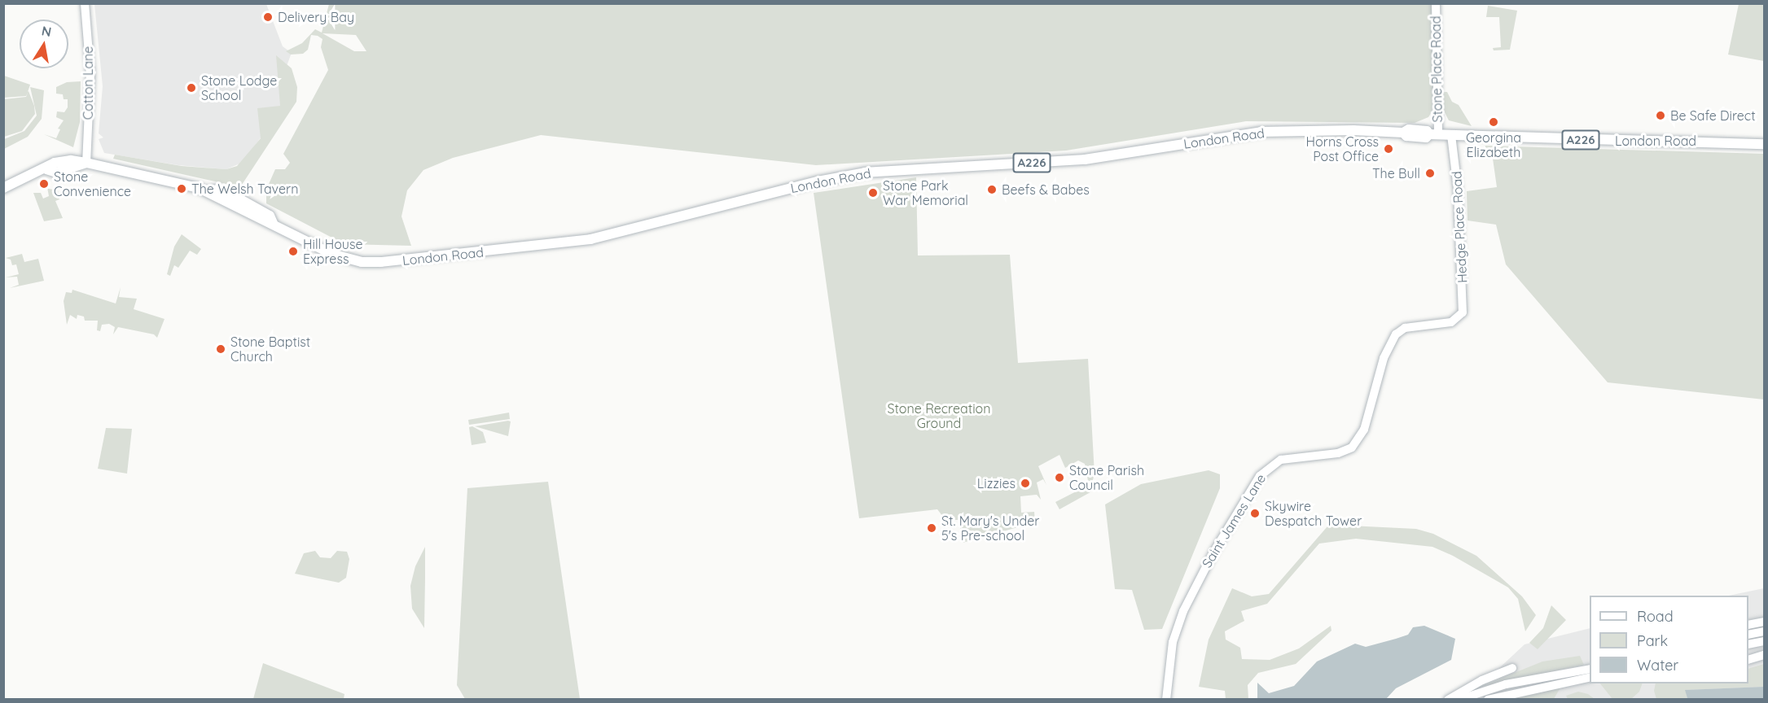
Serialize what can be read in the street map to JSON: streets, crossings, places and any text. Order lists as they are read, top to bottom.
{
  "streets": {
    "main road": ["London Road", "A226"],
    "street": [
      "Stone Place Road",
      "Cotton Lane",
      "Hedge Place Road",
      "Saint James Lane"
    ]
  },
  "crossings": [
    ["Stone Place Road", "London Road"],
    ["Cotton Lane", "London Road"],
    ["London Road", "Hedge Place Road"],
    ["Hedge Place Road", "Saint James Lane"]
  ],
  "parks": ["Stone Recreation Ground"],
  "places": [
    "Delivery Bay",
    "Stone Lodge School",
    "Be Safe Direct",
    "Georgina Elizabeth",
    "Horns Cross Post Office",
    "The Bull",
    "Stone Convenience",
    "The Welsh Tavern",
    "Beefs & Babes",
    "Stone Park War Memorial",
    "Hill House Express",
    "Stone Baptist Church",
    "Stone Parish Council",
    "Lizzies",
    "Skywire Despatch Tower",
    "St. Mary's Under 5's Pre-school"
  ],
  "legend": ["Road", "Park", "Water"],
  "north": "top"
}
